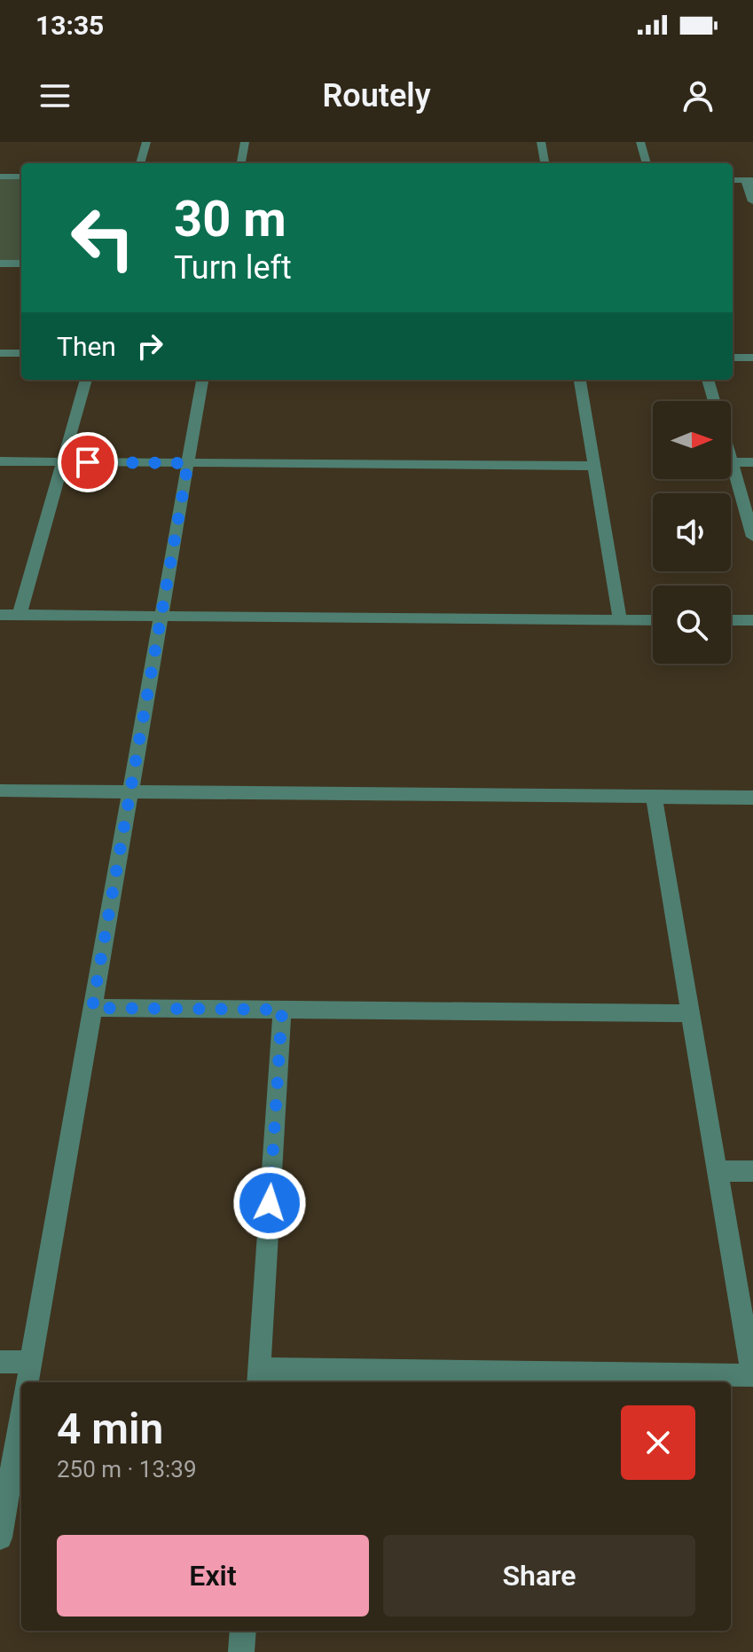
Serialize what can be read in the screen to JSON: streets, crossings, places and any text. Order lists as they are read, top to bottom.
{
  "north": "right",
  "page": {
    "status": "13:35",
    "header": "Routely",
    "turn": ["30 m", "Turn left"],
    "then": "Then",
    "heading": ["4 min", "250 m · 13:39"],
    "buttons": ["Exit", "Share"]
  }
}
